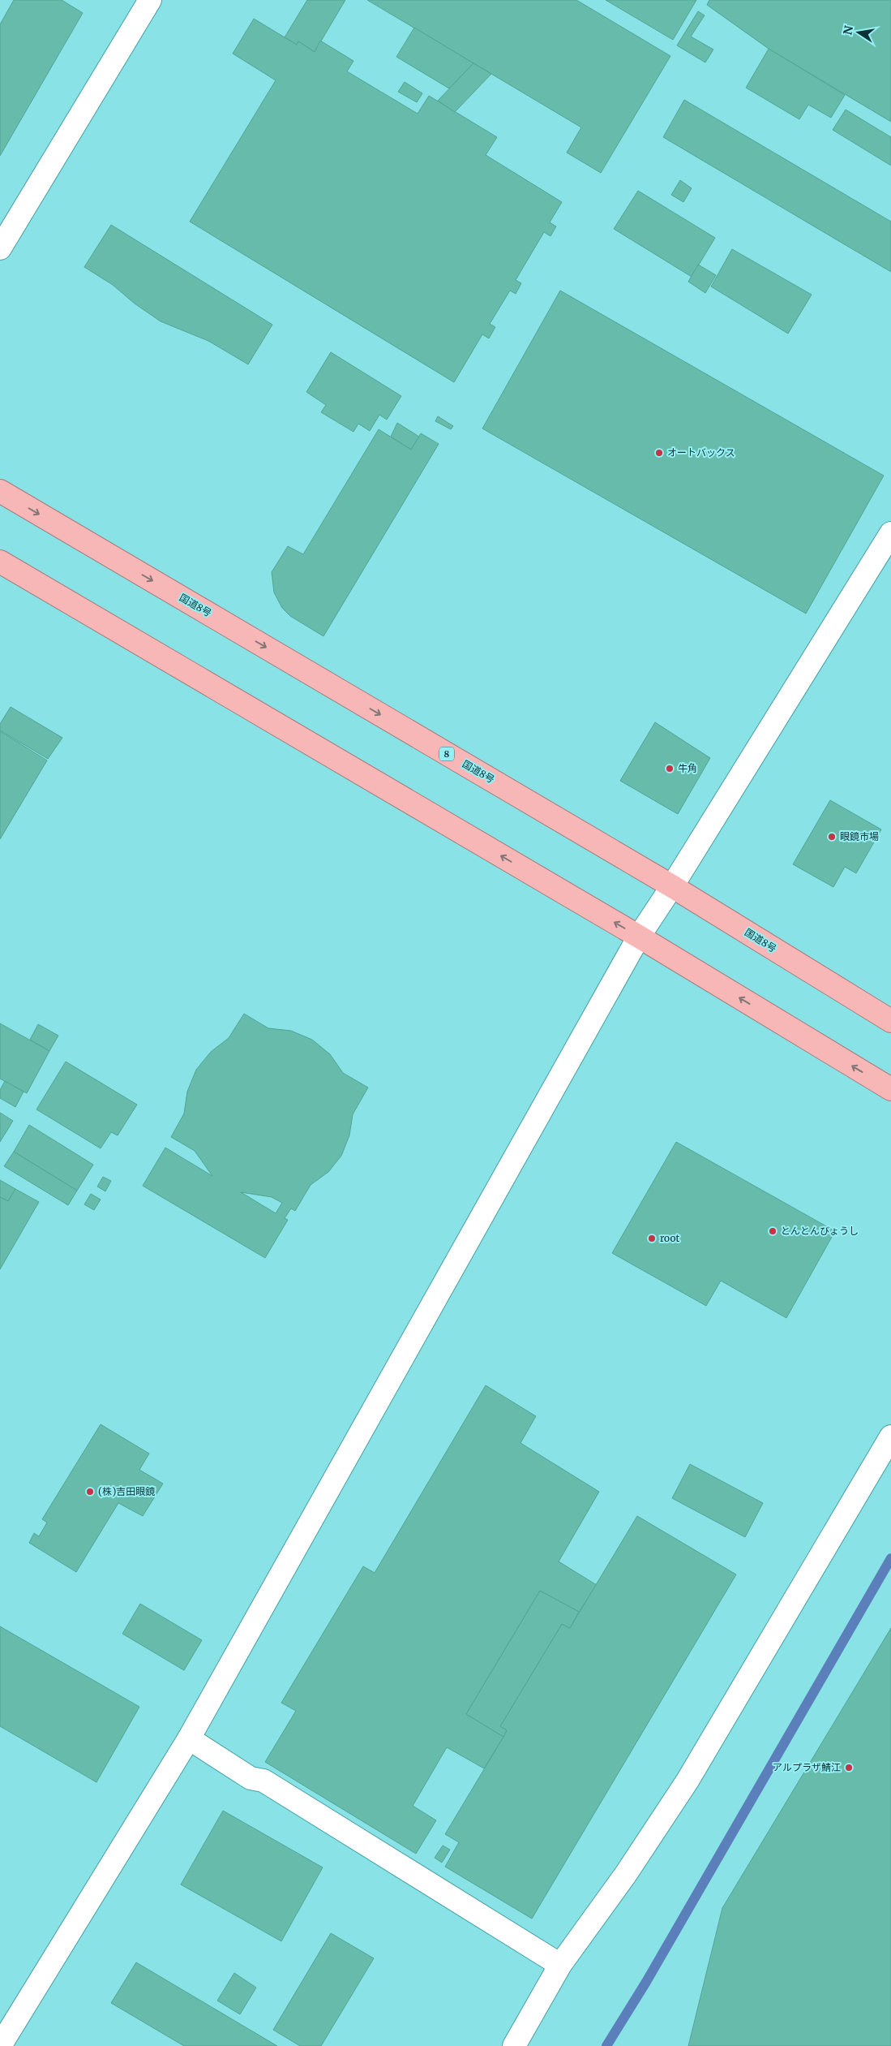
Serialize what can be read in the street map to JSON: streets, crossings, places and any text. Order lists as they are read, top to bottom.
{
  "streets": {
    "highway": ["国道8号", "8"]
  },
  "places": [
    "オートバックス",
    "牛角",
    "眼鏡市場",
    "とんとんびょうし",
    "root",
    "(株)吉田眼鏡",
    "アルプラザ鯖江"
  ],
  "north": "left"
}
